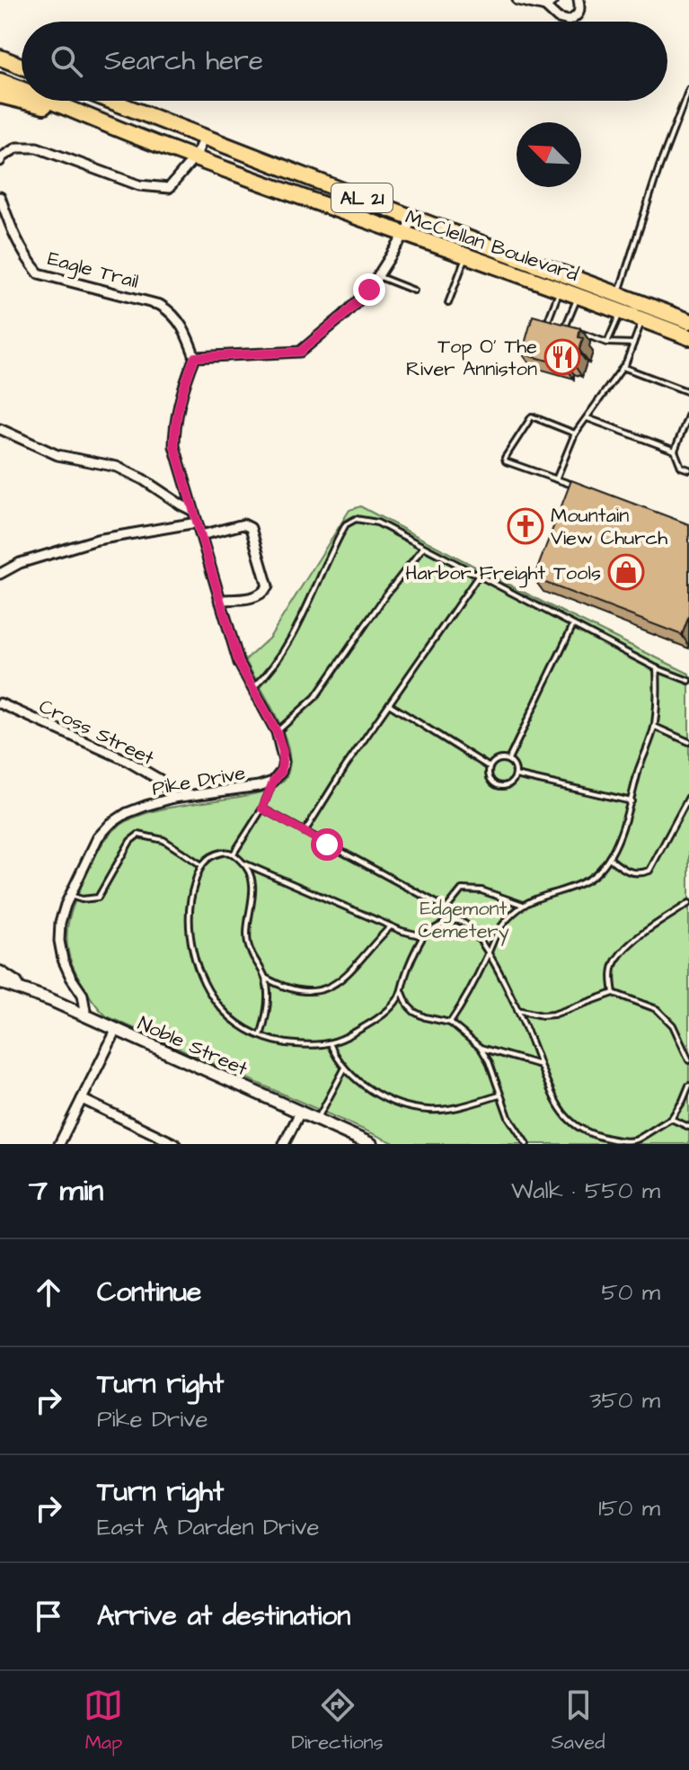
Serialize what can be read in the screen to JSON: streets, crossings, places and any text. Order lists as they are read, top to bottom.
{
  "streets": {
    "highway": ["AL 21", "McClellan Boulevard"],
    "main road": ["Noble Street"],
    "street": ["Eagle Trail", "Cross Street", "Pike Drive"]
  },
  "crossings": [
    ["Eagle Trail", "Pike Drive"],
    ["Cross Street", "Pike Drive"],
    ["Pike Drive", "Noble Street"]
  ],
  "parks": ["Edgemont Cemetery"],
  "places": {
    "restaurant": ["Top O' The River Anniston"],
    "church": ["Mountain View Church"],
    "shop": ["Harbor Freight Tools"]
  },
  "north": "top left",
  "page": {
    "search": "Search here",
    "heading": ["7 min", "Walk · 550 m"],
    "list": [
      ["Continue", "50 m"],
      ["Turn right", "Pike Drive", "350 m"],
      ["Turn right", "East A Darden Drive", "150 m"],
      "Arrive at destination"
    ],
    "nav": ["Map", "Directions", "Saved"]
  }
}
